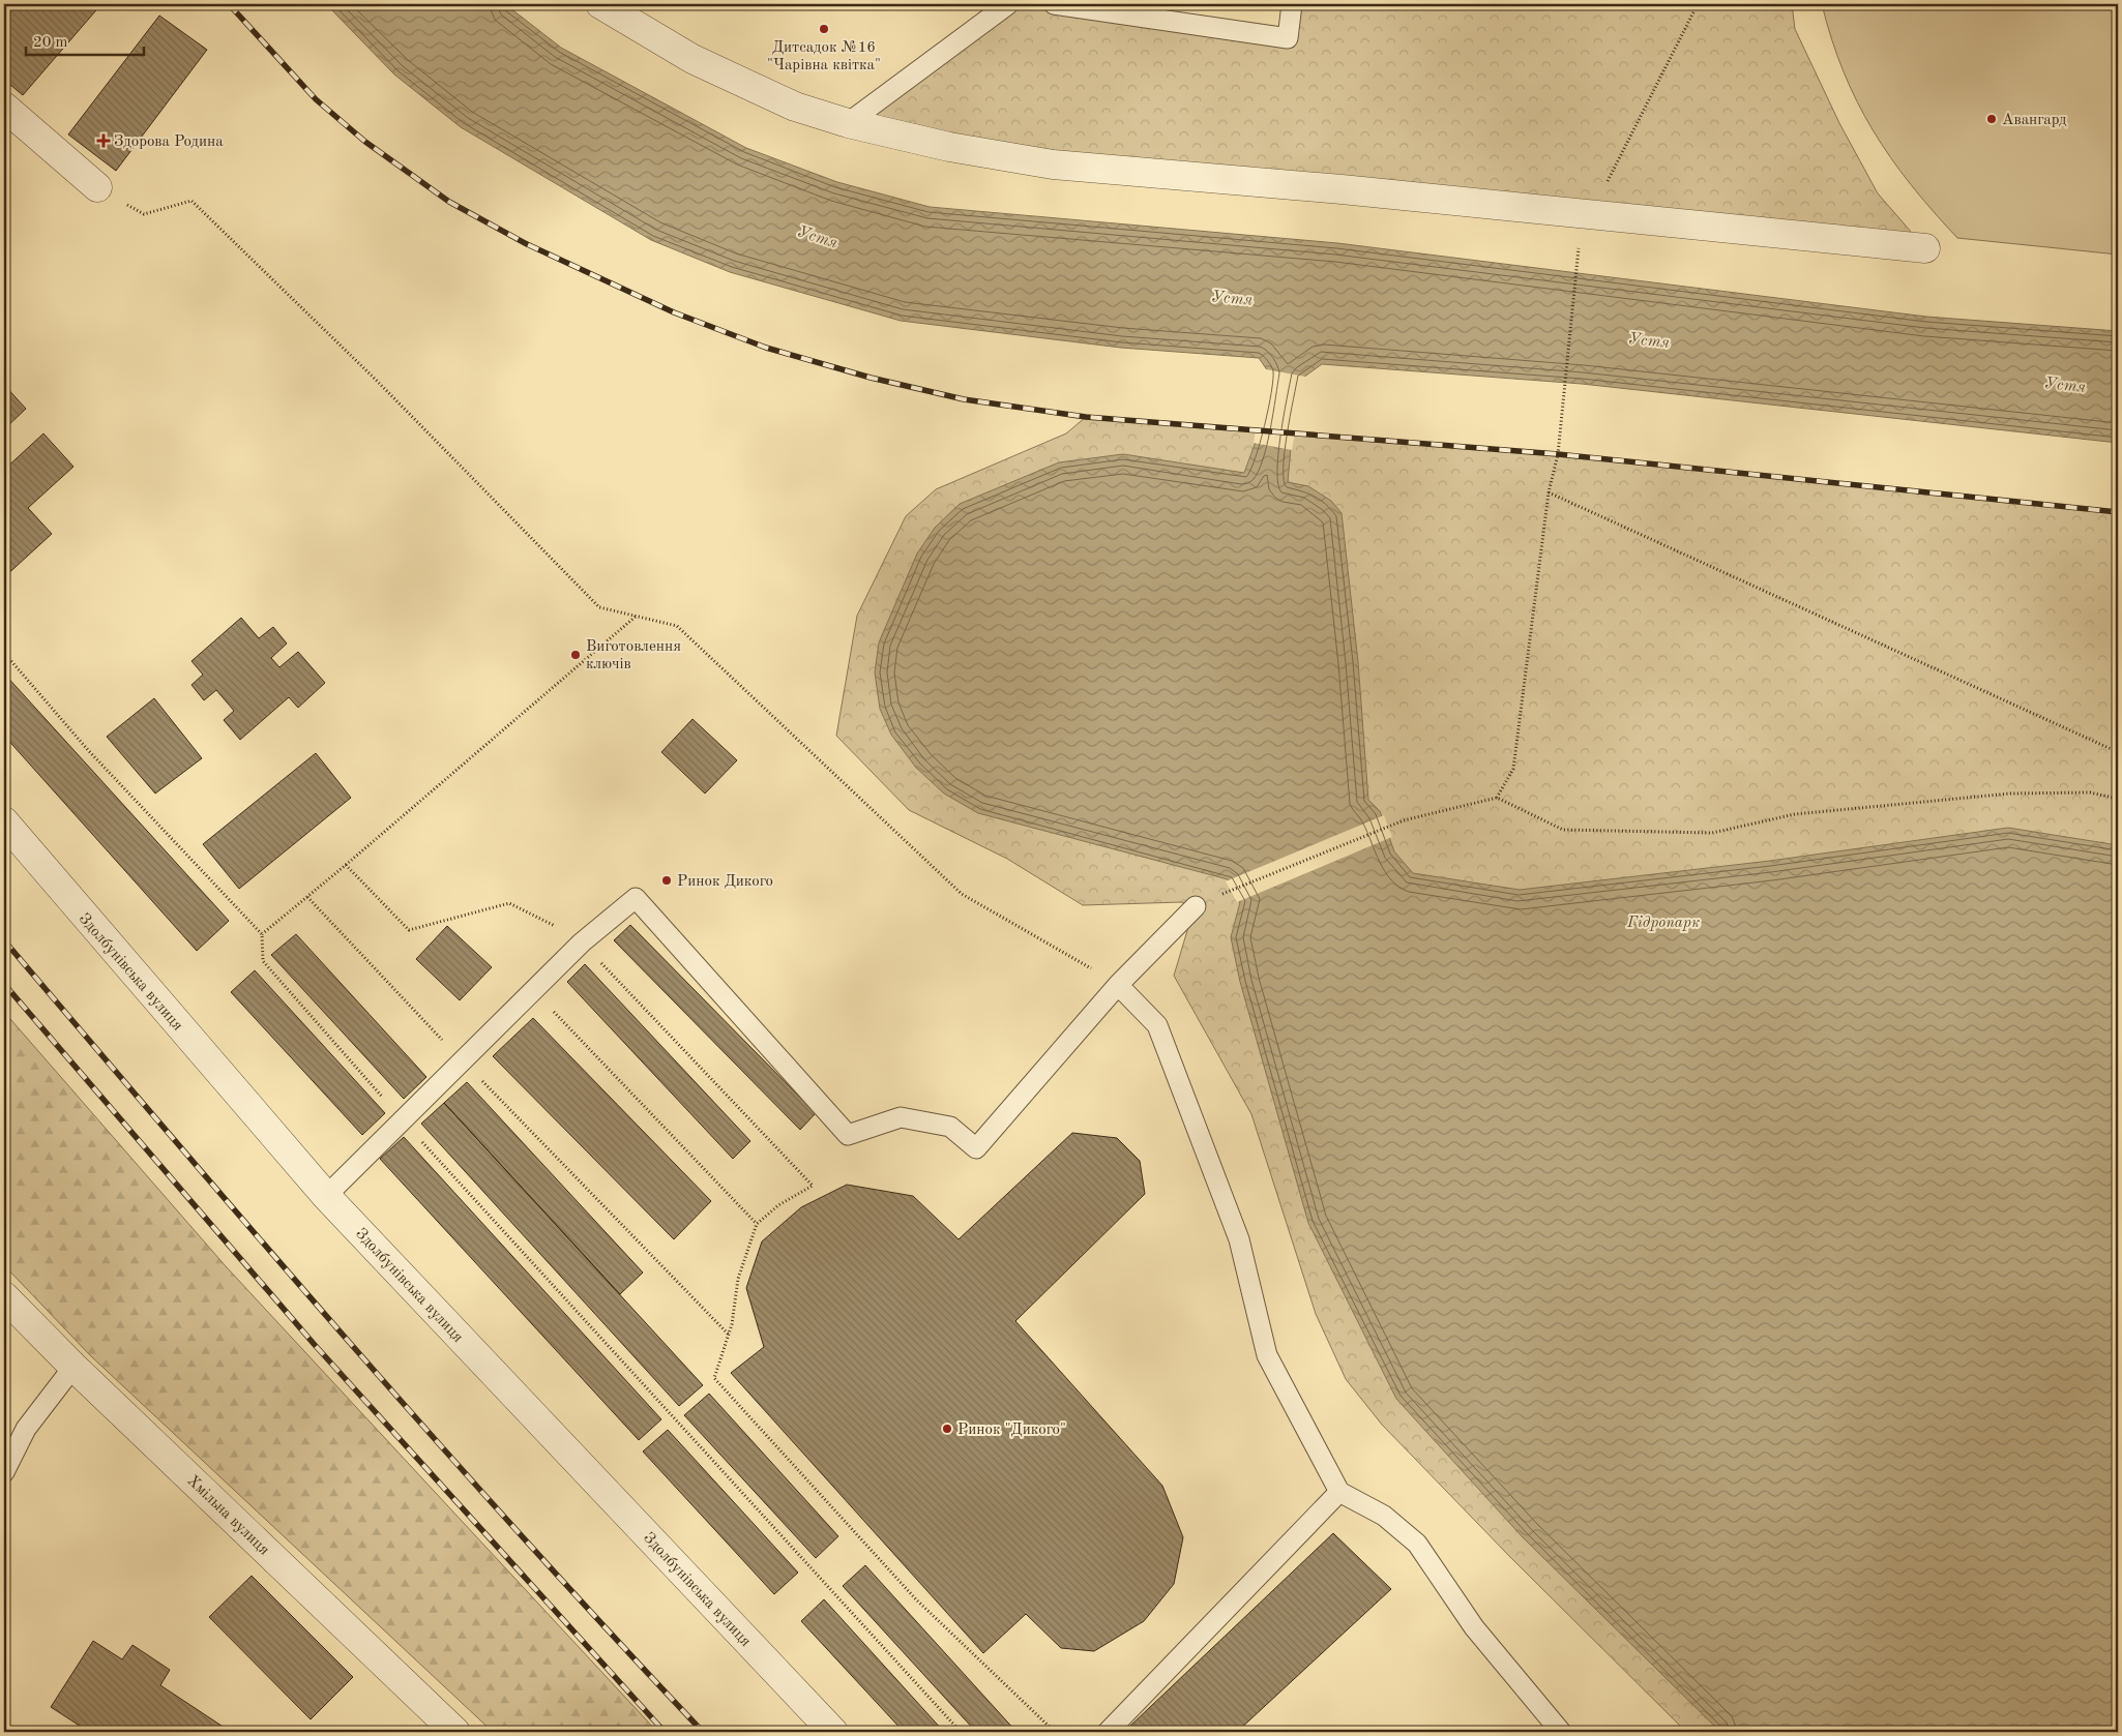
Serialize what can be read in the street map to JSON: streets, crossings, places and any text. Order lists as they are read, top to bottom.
{
  "streets": {
    "street": ["Здолбунівська вулиця", "Хмільна вулиця"]
  },
  "water": ["Устя"],
  "parks": ["Гідропарк"],
  "places": {
    "other": [
      "Дитсадок №16 \"Чарівна квітка\"",
      "Авангард",
      "Виготовлення ключів",
      "Ринок Дикого",
      "Ринок \"Дикого\""
    ],
    "health": ["Здорова Родина"]
  },
  "scale_bar": "20 m"
}
